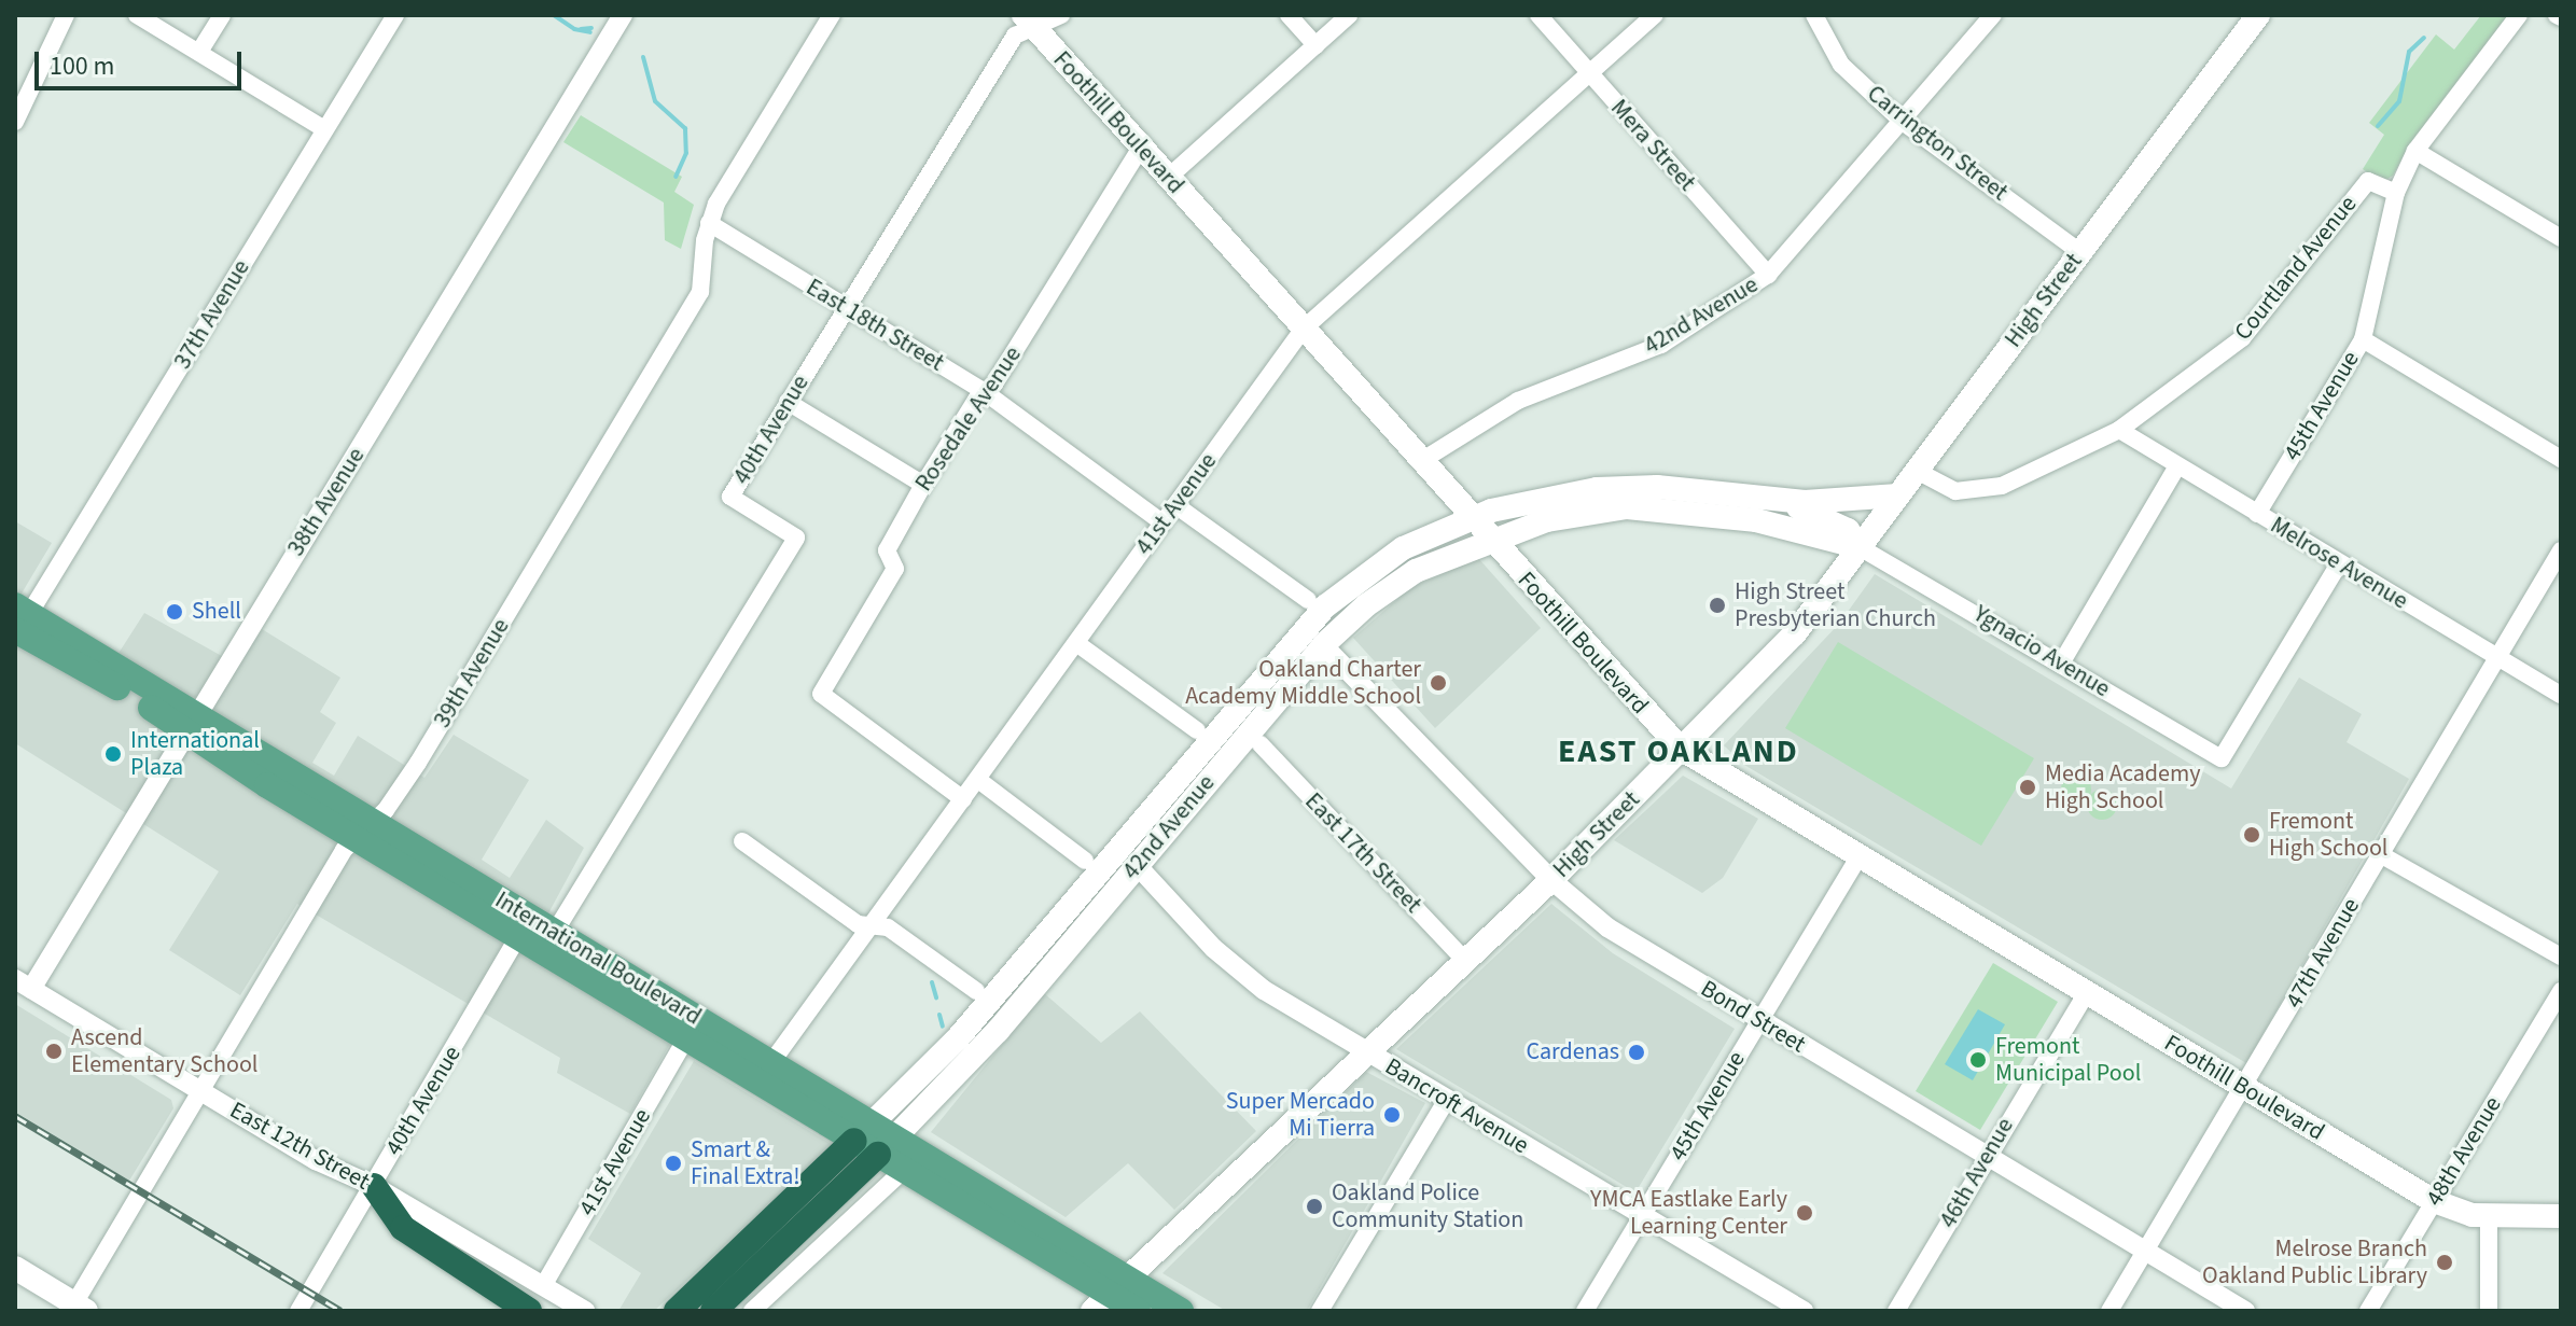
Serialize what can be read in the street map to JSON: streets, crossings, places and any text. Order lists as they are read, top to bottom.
{
  "streets": {
    "main road": [
      "Foothill Boulevard",
      "High Street",
      "42nd Avenue",
      "International Boulevard"
    ],
    "street": [
      "Carrington Street",
      "Mera Street",
      "Courtland Avenue",
      "37th Avenue",
      "East 18th Street",
      "45th Avenue",
      "Rosedale Avenue",
      "40th Avenue",
      "38th Avenue",
      "41st Avenue",
      "Melrose Avenue",
      "Ygnacio Avenue",
      "39th Avenue",
      "East 17th Street",
      "47th Avenue",
      "Bond Street",
      "Bancroft Avenue",
      "East 12th Street",
      "48th Avenue",
      "46th Avenue"
    ]
  },
  "crossings": [
    ["Foothill Boulevard", "High Street"],
    ["Foothill Boulevard", "42nd Avenue"],
    ["Foothill Boulevard", "45th Avenue"],
    ["Foothill Boulevard", "Rosedale Avenue"],
    ["Foothill Boulevard", "40th Avenue"],
    ["Foothill Boulevard", "41st Avenue"],
    ["Foothill Boulevard", "47th Avenue"],
    ["Foothill Boulevard", "48th Avenue"],
    ["Foothill Boulevard", "46th Avenue"],
    ["Carrington Street", "High Street"],
    ["Carrington Street", "42nd Avenue"],
    ["Mera Street", "42nd Avenue"],
    ["Mera Street", "41st Avenue"],
    ["Courtland Avenue", "High Street"],
    ["Courtland Avenue", "45th Avenue"],
    ["Courtland Avenue", "Melrose Avenue"],
    ["High Street", "Ygnacio Avenue"],
    ["High Street", "East 17th Street"],
    ["High Street", "International Boulevard"],
    ["High Street", "Bond Street"],
    ["High Street", "Bancroft Avenue"],
    ["37th Avenue", "International Boulevard"],
    ["42nd Avenue", "International Boulevard"],
    ["42nd Avenue", "Bond Street"],
    ["42nd Avenue", "Bancroft Avenue"],
    ["East 18th Street", "Rosedale Avenue"],
    ["East 18th Street", "40th Avenue"],
    ["East 18th Street", "41st Avenue"],
    ["East 18th Street", "39th Avenue"],
    ["45th Avenue", "Melrose Avenue"],
    ["45th Avenue", "Bond Street"],
    ["45th Avenue", "Bancroft Avenue"],
    ["Rosedale Avenue", "41st Avenue"],
    ["40th Avenue", "International Boulevard"],
    ["40th Avenue", "East 12th Street"],
    ["38th Avenue", "International Boulevard"],
    ["38th Avenue", "East 12th Street"],
    ["41st Avenue", "International Boulevard"],
    ["41st Avenue", "East 12th Street"],
    ["Melrose Avenue", "Ygnacio Avenue"],
    ["Melrose Avenue", "47th Avenue"],
    ["39th Avenue", "International Boulevard"],
    ["39th Avenue", "East 12th Street"],
    ["47th Avenue", "Bond Street"],
    ["Bond Street", "46th Avenue"]
  ],
  "districts": ["EAST OAKLAND"],
  "places": [
    "High Street Presbyterian Church",
    "Shell",
    "Oakland Charter Academy Middle School",
    "International Plaza",
    "Media Academy High School",
    "Fremont High School",
    "Ascend Elementary School",
    "Cardenas",
    "Fremont Municipal Pool",
    "Super Mercado Mi Tierra",
    "Smart & Final Extra!",
    "Oakland Police Community Station",
    "YMCA Eastlake Early Learning Center",
    "Melrose Branch Oakland Public Library"
  ],
  "scale_bar": "100 m"
}
